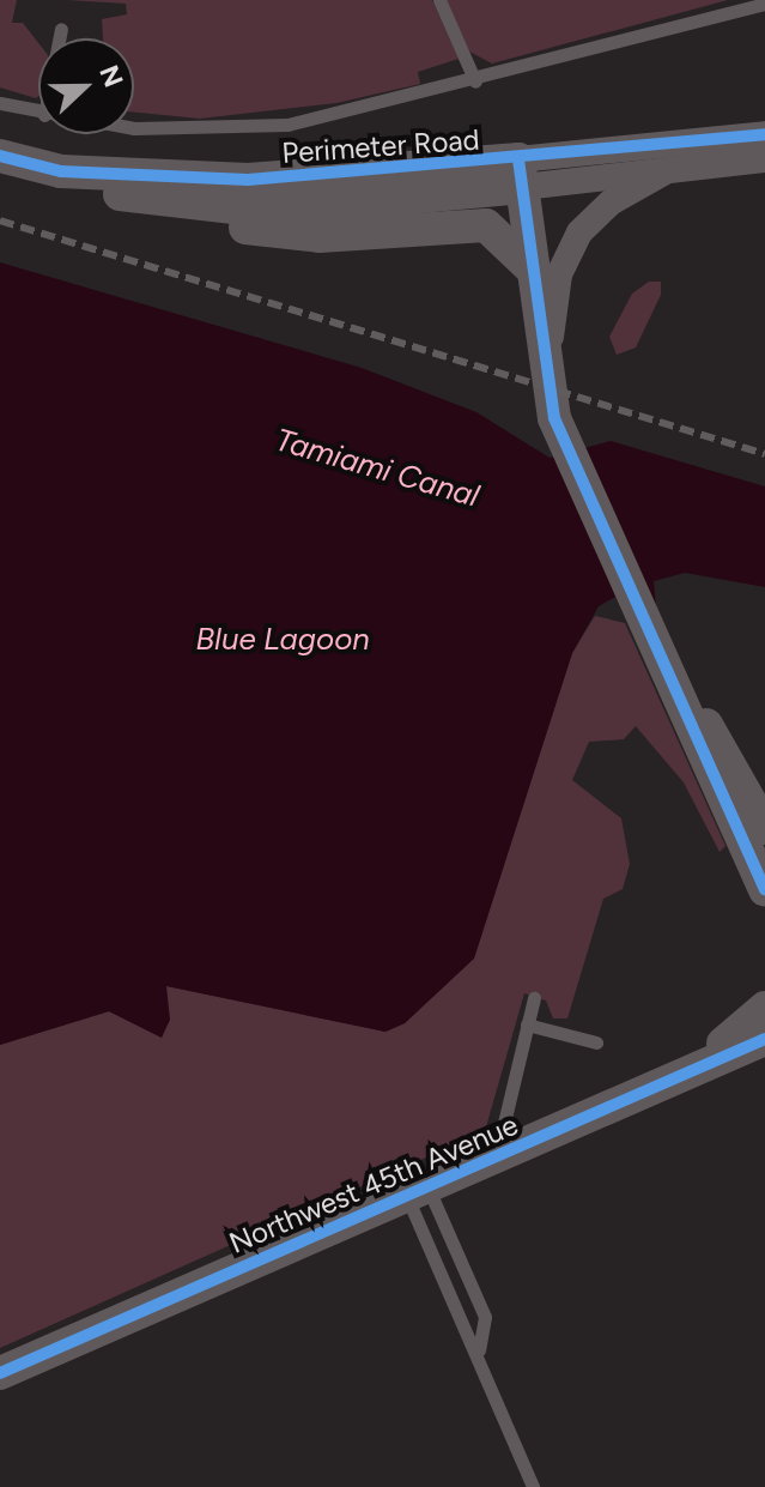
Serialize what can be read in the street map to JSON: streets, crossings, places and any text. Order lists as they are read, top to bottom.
{
  "streets": {
    "street": ["Perimeter Road", "Northwest 45th Avenue"]
  },
  "water": ["Tamiami Canal", "Blue Lagoon"],
  "north": "right"
}
